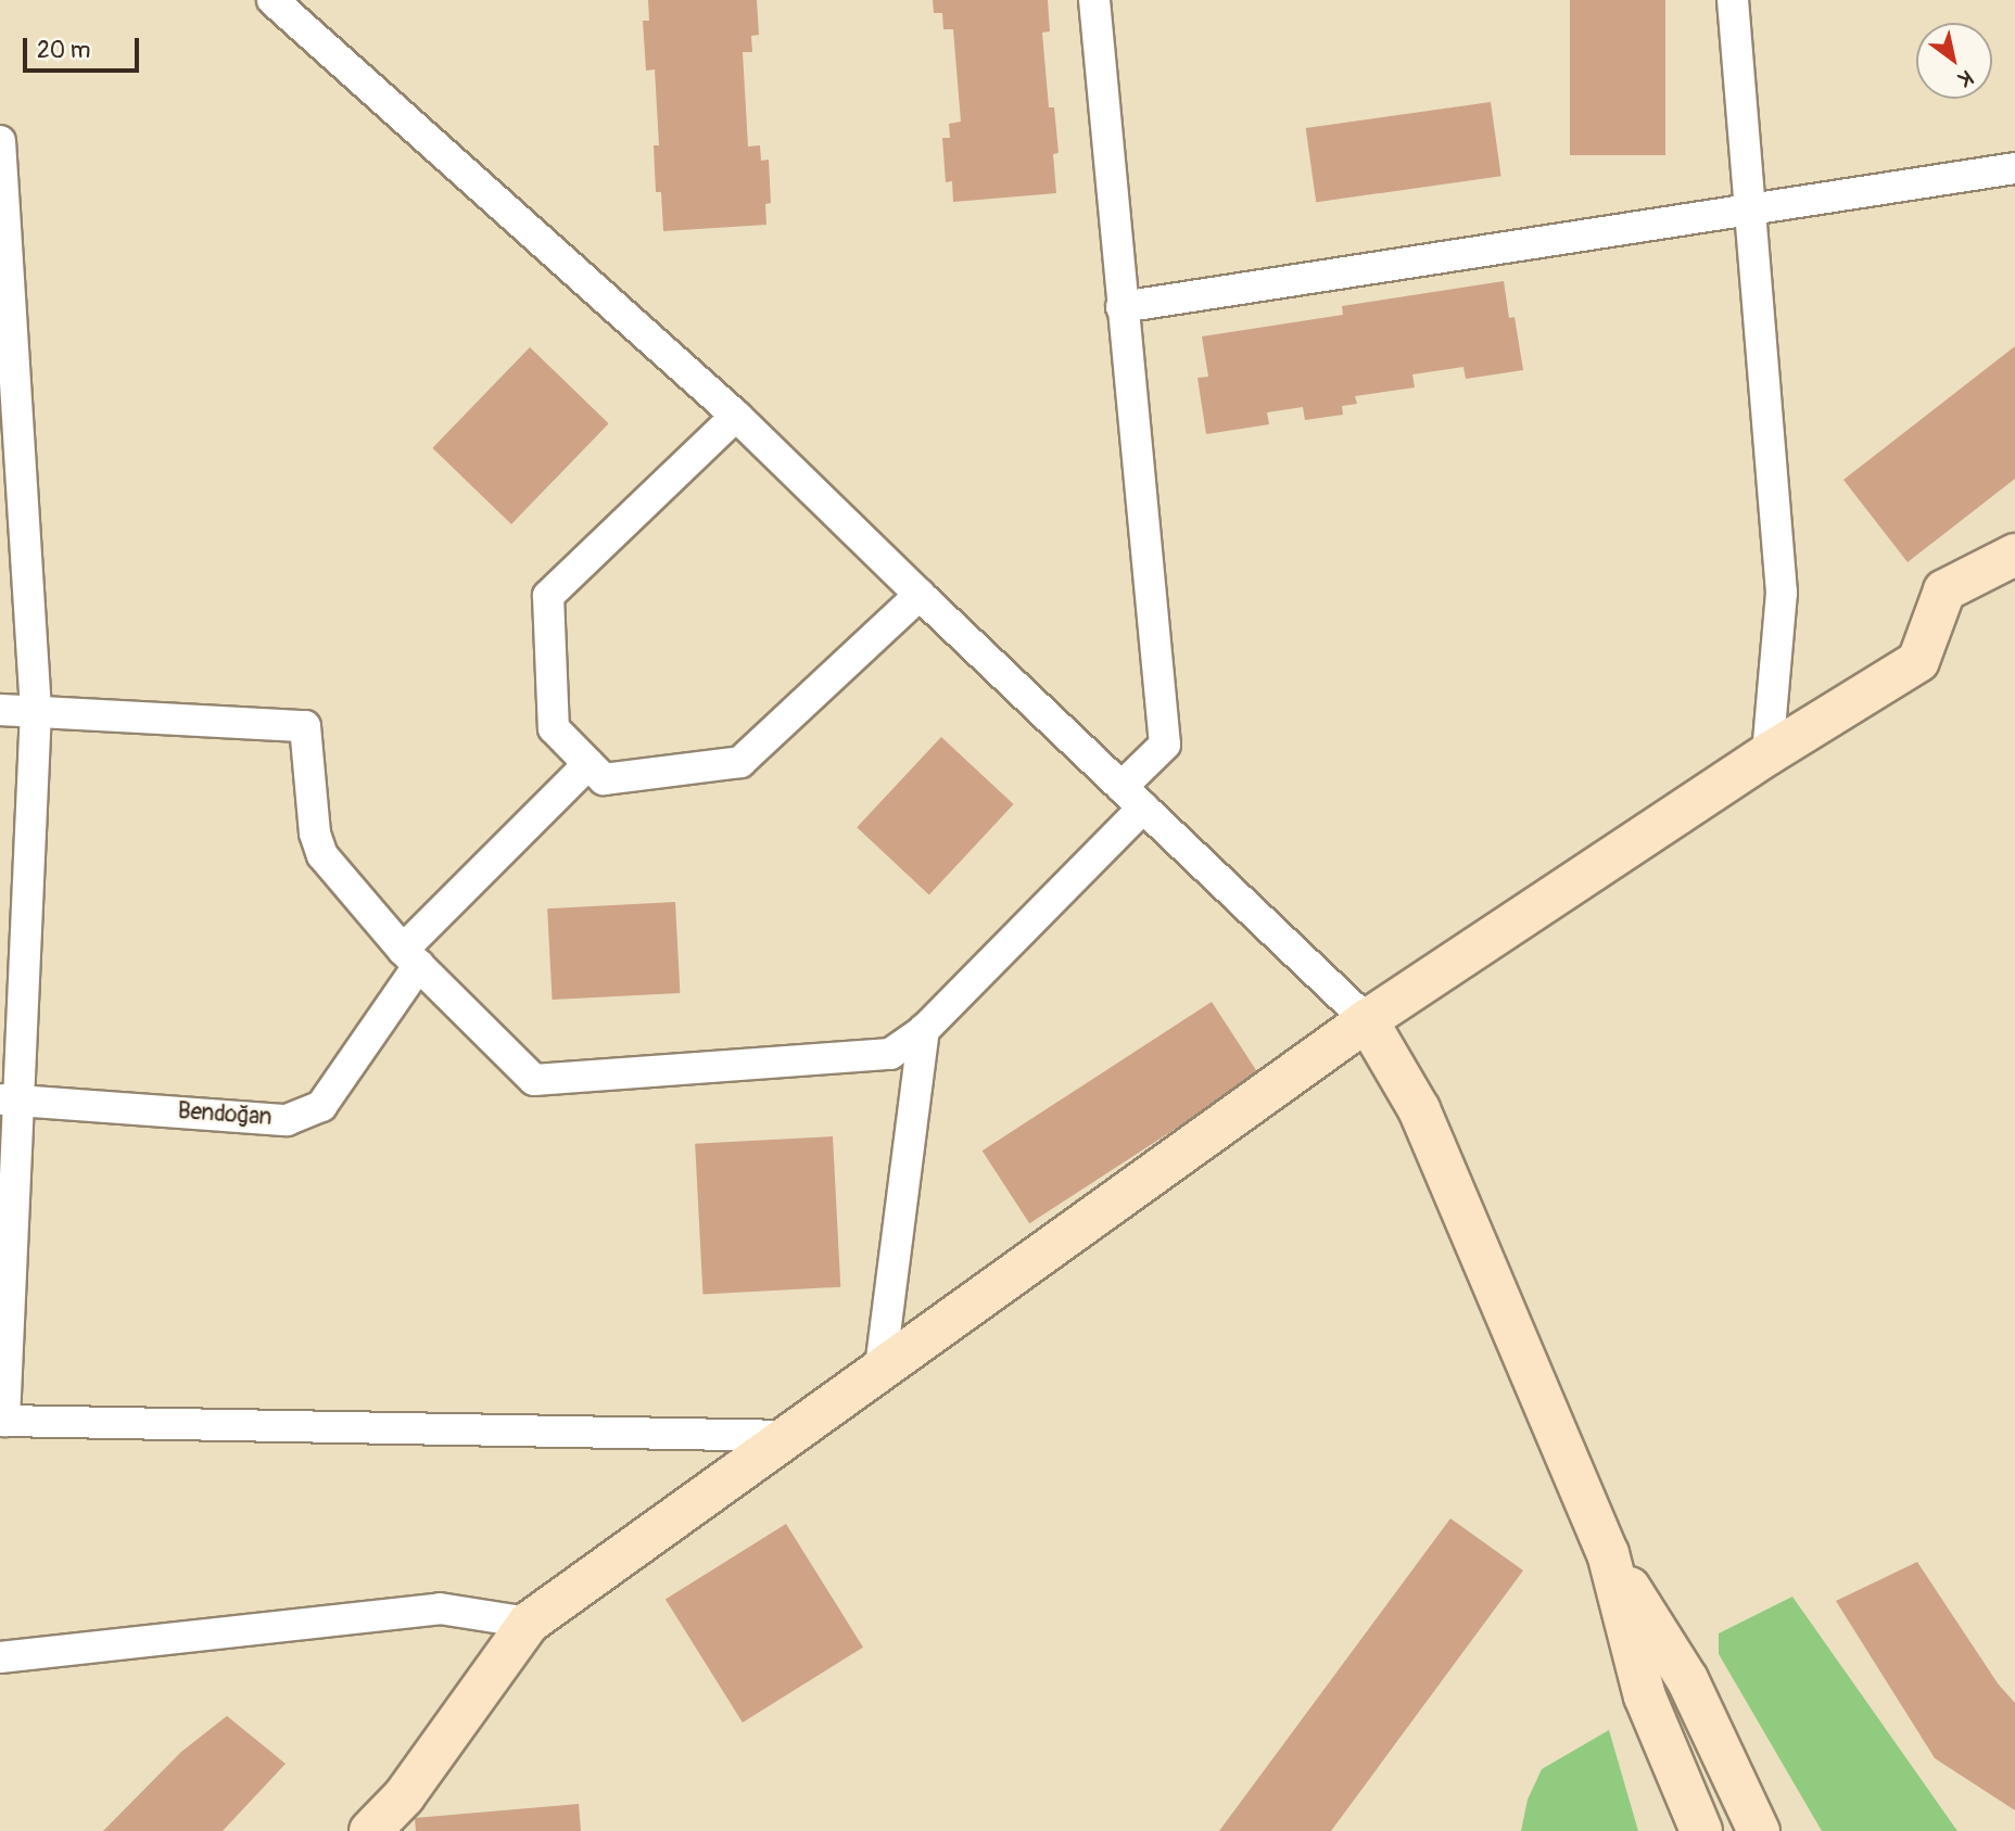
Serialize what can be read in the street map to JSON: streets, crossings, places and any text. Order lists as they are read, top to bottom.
{
  "streets": {
    "street": ["Bendoğan"]
  },
  "scale_bar": "20 m",
  "north": "bottom right"
}
